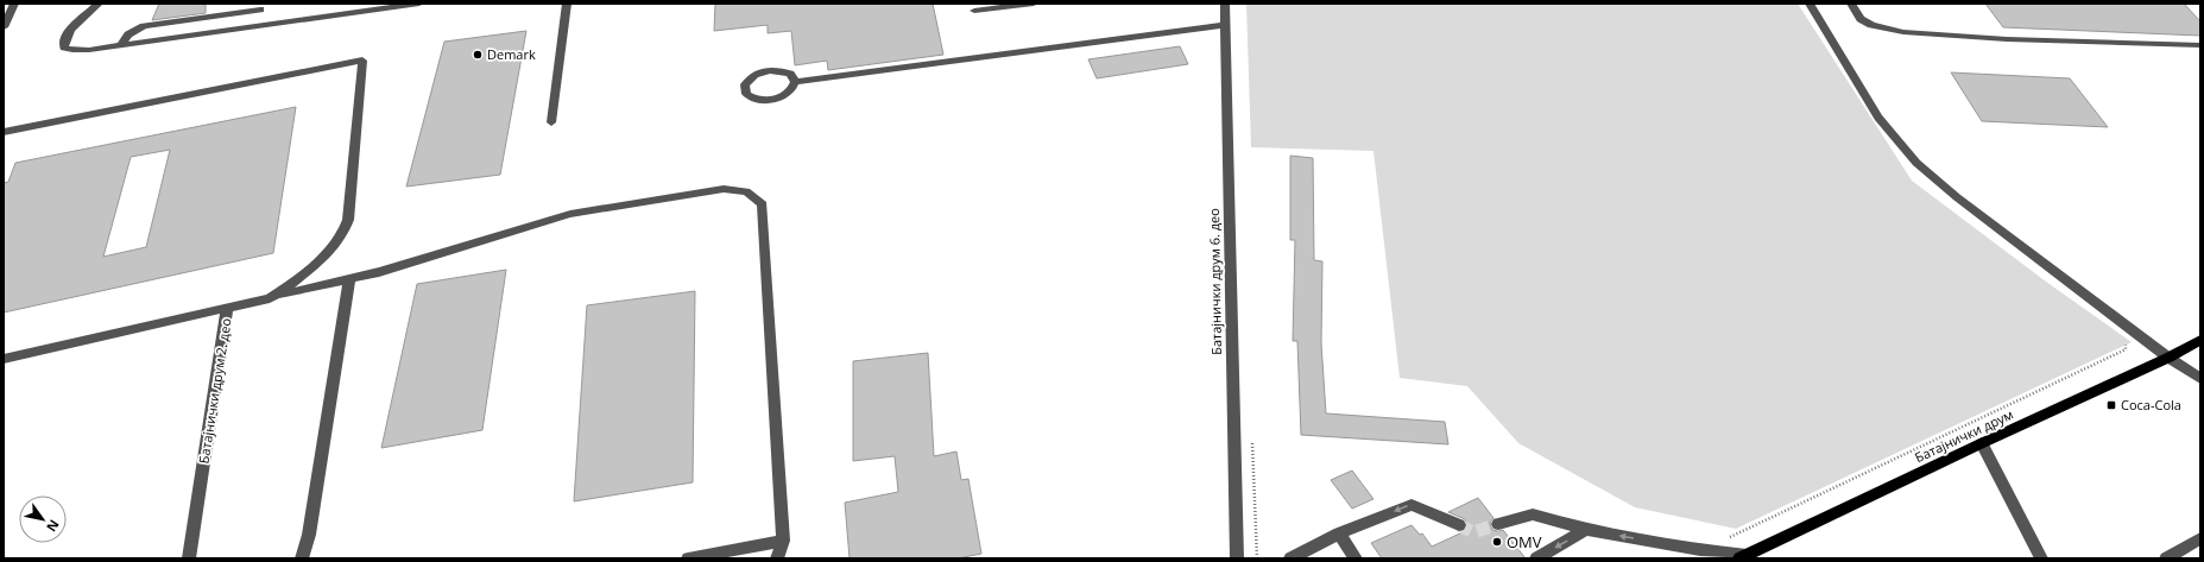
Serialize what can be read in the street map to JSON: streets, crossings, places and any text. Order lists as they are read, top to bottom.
{
  "streets": {
    "main road": ["Батајнички друм"],
    "street": ["Батајнички друм 6. део", "Батајнички друм 2. део"]
  },
  "places": {
    "other": ["Demark", "OMV"],
    "transit": ["Coca-Cola"]
  },
  "north": "bottom right"
}
